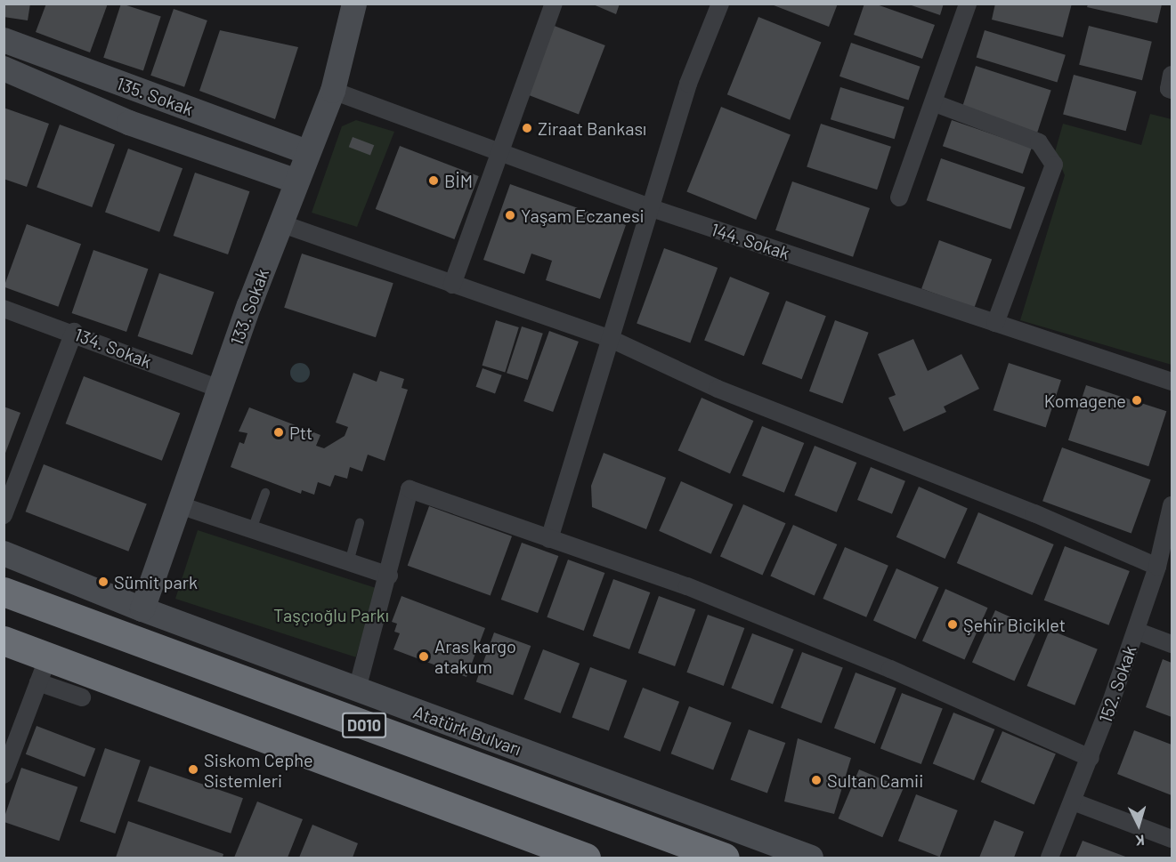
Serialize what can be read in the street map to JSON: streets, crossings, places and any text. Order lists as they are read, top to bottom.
{
  "streets": {
    "highway": ["D010", "Atatürk Bulvarı"],
    "street": [
      "135. Sokak",
      "144. Sokak",
      "133. Sokak",
      "134. Sokak",
      "152. Sokak"
    ]
  },
  "crossings": [
    ["135. Sokak", "133. Sokak"],
    ["144. Sokak", "133. Sokak"],
    ["133. Sokak", "134. Sokak"],
    ["133. Sokak", "Atatürk Bulvarı"]
  ],
  "parks": ["Taşçıoğlu Parkı"],
  "places": [
    "Ziraat Bankası",
    "BİM",
    "Yaşam Eczanesi",
    "Komagene",
    "Ptt",
    "Sümit park",
    "Şehir Biciklet",
    "Aras kargo atakum",
    "Siskom Cephe Sistemleri",
    "Sultan Camii"
  ],
  "north": "bottom"
}
